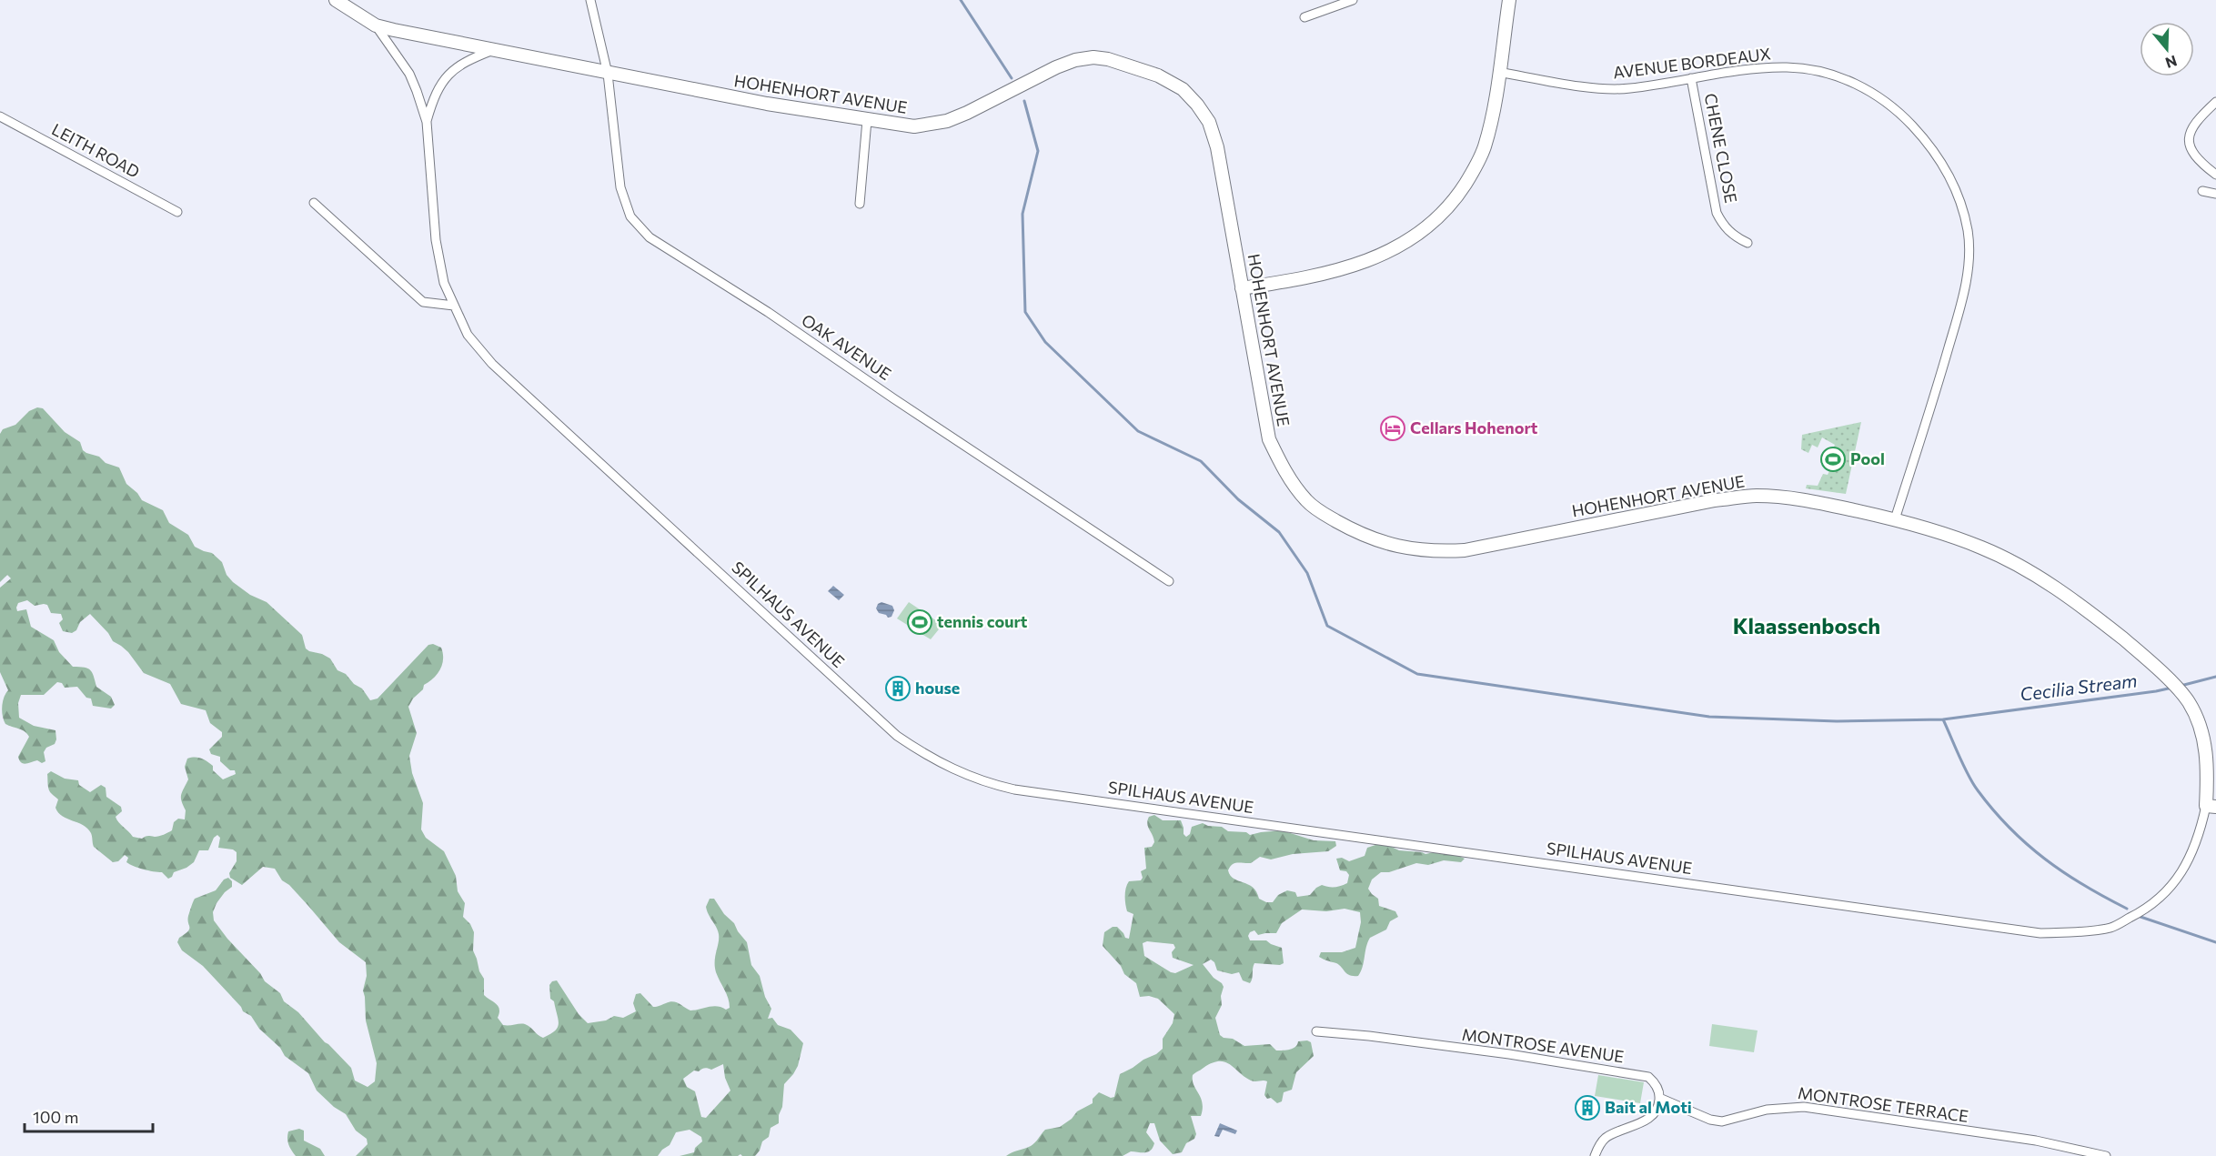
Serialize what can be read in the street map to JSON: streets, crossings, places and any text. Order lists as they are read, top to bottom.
{
  "streets": {
    "street": [
      "AVENUE BORDEAUX",
      "HOHENHORT AVENUE",
      "CHENE CLOSE",
      "LEITH ROAD",
      "OAK AVENUE",
      "SPILHAUS AVENUE",
      "MONTROSE AVENUE",
      "MONTROSE TERRACE"
    ]
  },
  "crossings": [
    ["AVENUE BORDEAUX", "HOHENHORT AVENUE"],
    ["AVENUE BORDEAUX", "CHENE CLOSE"],
    ["HOHENHORT AVENUE", "OAK AVENUE"],
    ["HOHENHORT AVENUE", "SPILHAUS AVENUE"],
    ["MONTROSE AVENUE", "MONTROSE TERRACE"]
  ],
  "districts": ["Klaassenbosch"],
  "water": ["Cecilia Stream"],
  "places": {
    "hotel": ["Cellars Hohenort"],
    "sports": ["Pool", "tennis court"],
    "building": ["house", "Bait al Moti"]
  },
  "scale_bar": "100 m",
  "north": "bottom"
}
